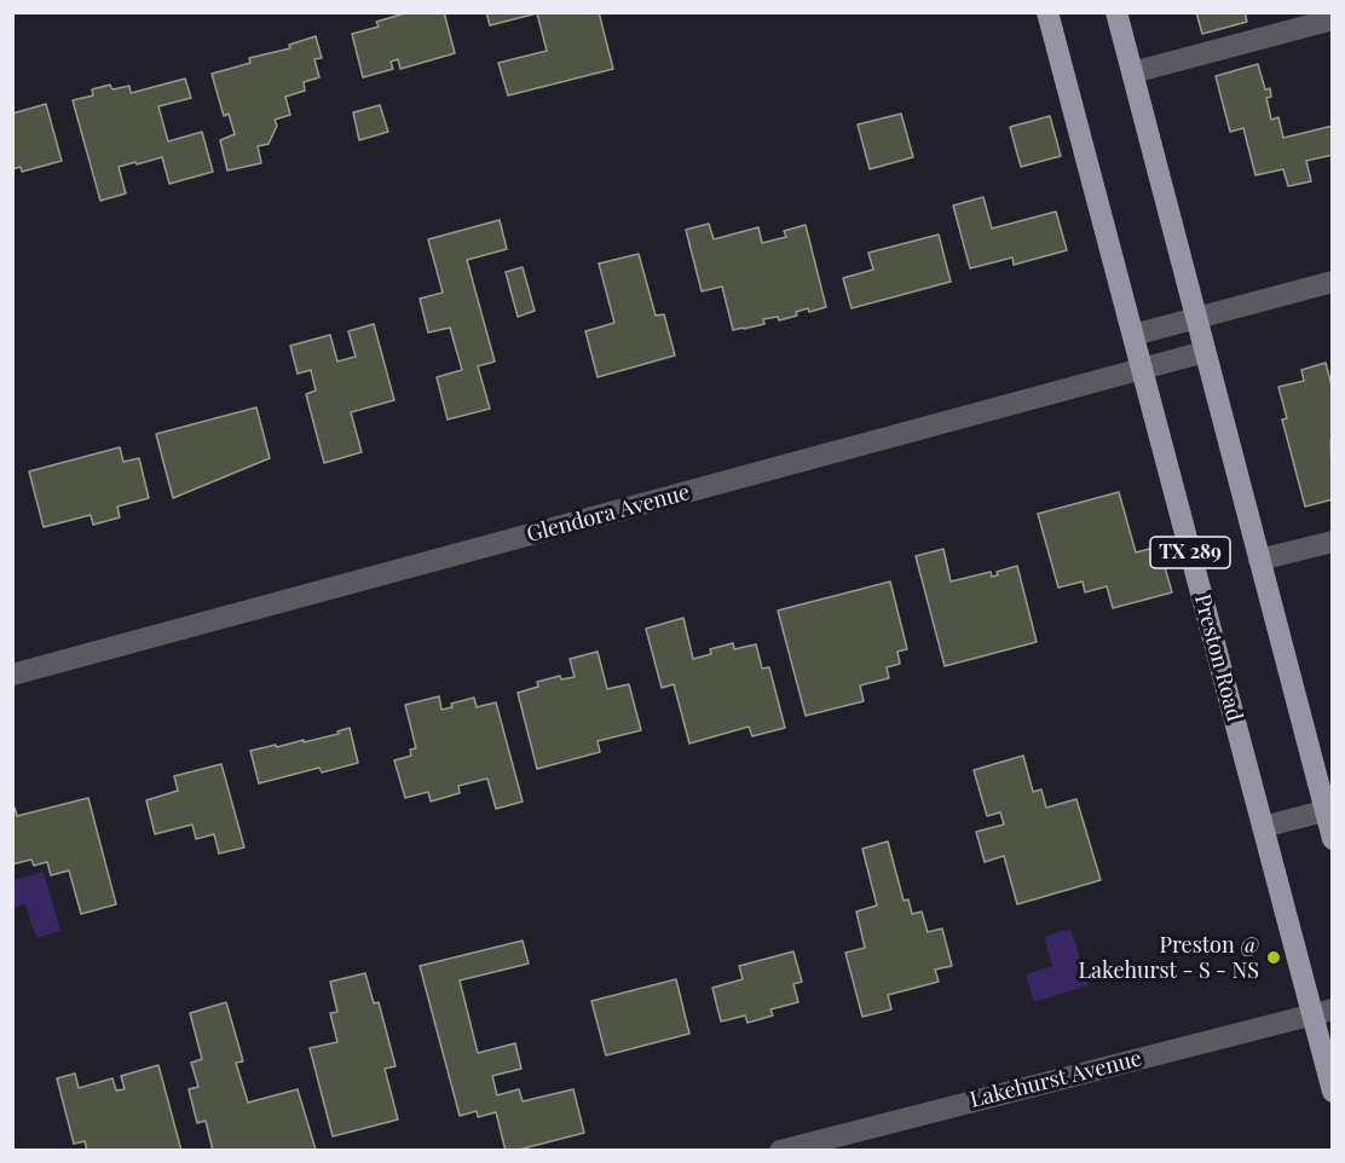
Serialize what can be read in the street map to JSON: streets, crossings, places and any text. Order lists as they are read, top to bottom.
{
  "streets": {
    "main road": ["TX 289", "Preston Road"],
    "street": ["Glendora Avenue", "Lakehurst Avenue"]
  },
  "crossings": [
    ["Glendora Avenue", "TX 289"],
    ["Glendora Avenue", "Preston Road"],
    ["Preston Road", "Lakehurst Avenue"]
  ],
  "places": ["Preston @ Lakehurst - S - NS"]
}
